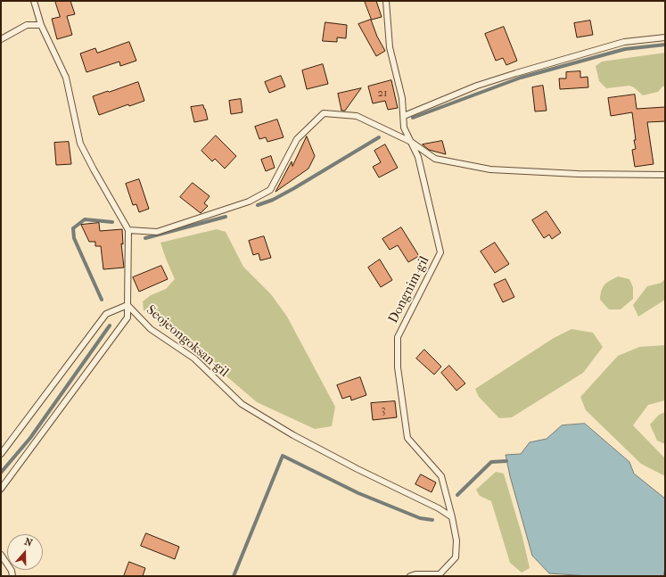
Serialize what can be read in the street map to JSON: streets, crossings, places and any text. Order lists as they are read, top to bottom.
{
  "streets": {
    "lane": ["Dongnim-gil", "Seojeongoksan-gil"]
  },
  "crossings": [
    ["Dongnim-gil", "Seojeongoksan-gil"]
  ],
  "house_numbers": ["21", "3"],
  "north": "top"
}
